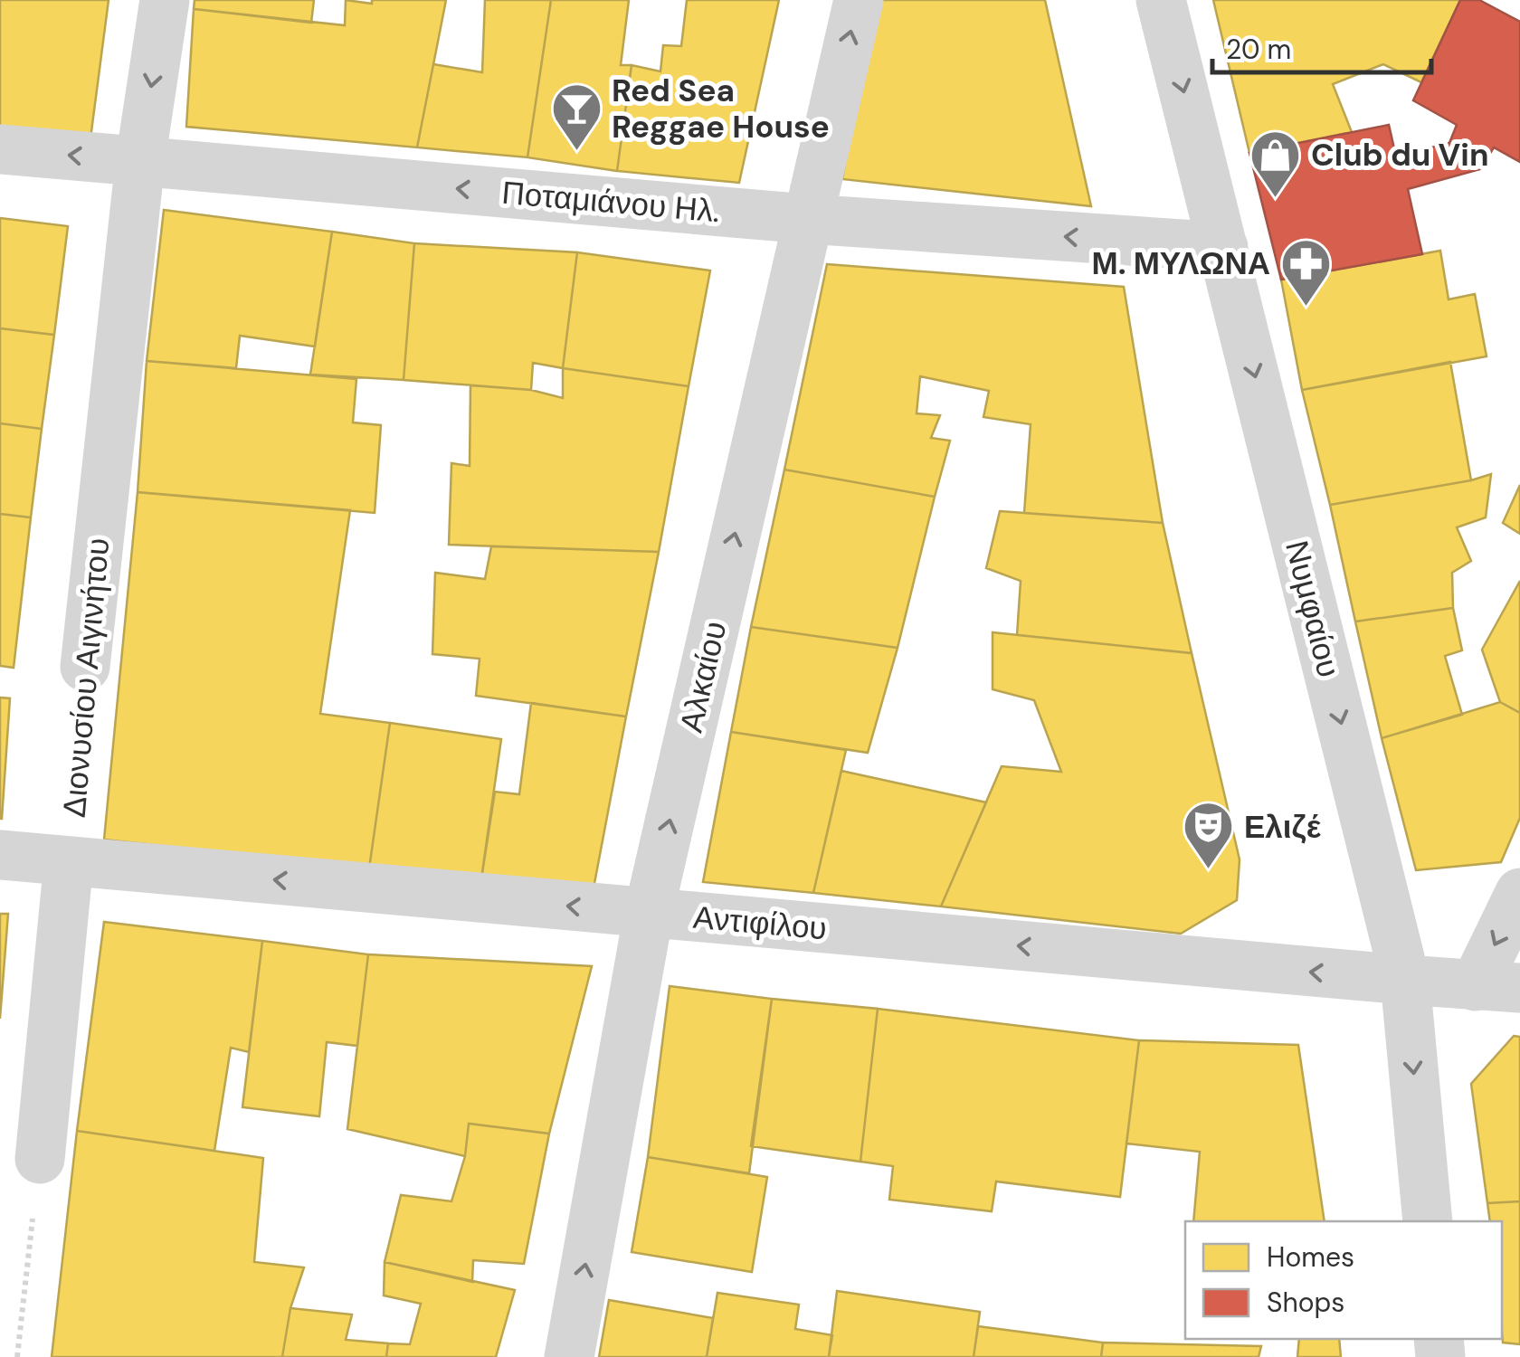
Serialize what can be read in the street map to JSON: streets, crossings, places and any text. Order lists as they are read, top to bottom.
{
  "streets": {
    "street": [
      "Ποταμιάνου Ηλ.",
      "Νυμφαίου",
      "Αλκαίου",
      "Διονυσίου Αιγινήτου",
      "Αντιφίλου"
    ]
  },
  "crossings": [
    ["Ποταμιάνου Ηλ.", "Νυμφαίου"],
    ["Ποταμιάνου Ηλ.", "Αλκαίου"],
    ["Ποταμιάνου Ηλ.", "Διονυσίου Αιγινήτου"],
    ["Νυμφαίου", "Αντιφίλου"],
    ["Αλκαίου", "Αντιφίλου"],
    ["Διονυσίου Αιγινήτου", "Αντιφίλου"]
  ],
  "one_way": [
    "Ποταμιάνου Ηλ.",
    "Νυμφαίου",
    "Αλκαίου",
    "Αντιφίλου"
  ],
  "places": {
    "bar": ["Red Sea Reggae House"],
    "shop": ["Club du Vin"],
    "pharmacy": ["Μ. ΜΥΛΩΝΑ"],
    "theatre": ["Ελιζέ"]
  },
  "legend": ["Homes", "Shops"],
  "scale_bar": "20 m"
}
